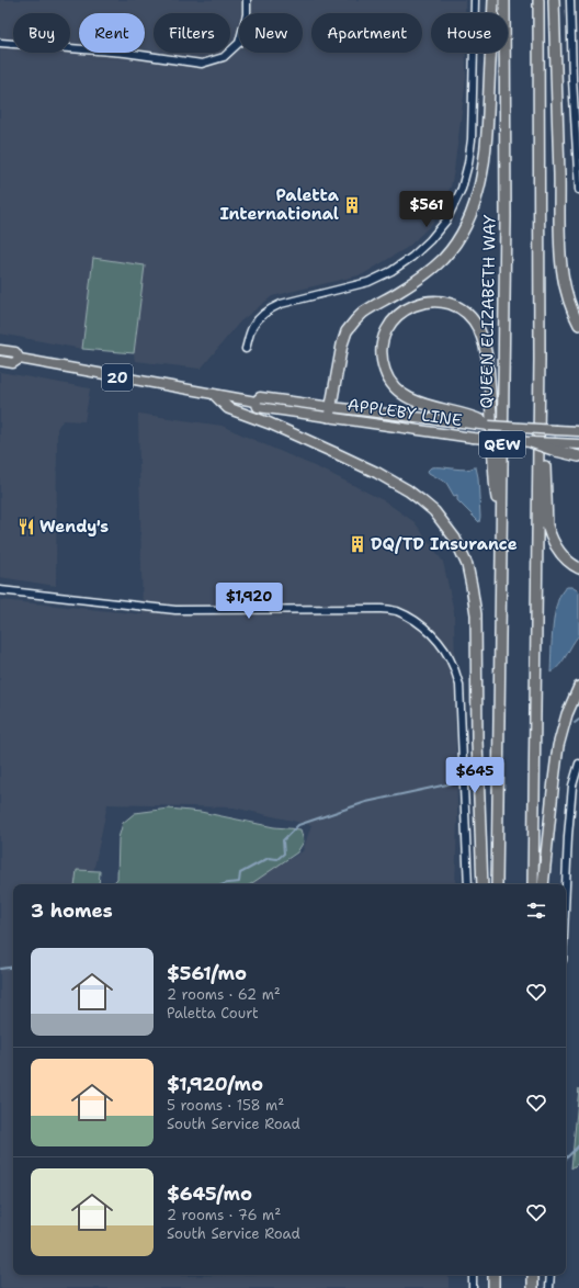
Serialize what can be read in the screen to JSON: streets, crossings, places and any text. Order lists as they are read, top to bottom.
{
  "streets": {
    "highway": ["QUEEN ELIZABETH WAY", "QEW"],
    "main road": ["20", "APPLEBY LINE"]
  },
  "places": {
    "building": ["Paletta International", "DQ/TD Insurance"],
    "restaurant": ["Wendy's"]
  },
  "page": {
    "chip": [
      "Buy",
      "Rent",
      "Filters",
      "New",
      "Apartment",
      "House"
    ],
    "price": ["$561", "$1,920", "$645"],
    "heading": "3 homes",
    "list": [
      {
        "name": "$561/mo",
        "note": "2 rooms · 62 m² · Paletta Court"
      },
      {
        "name": "$1,920/mo",
        "note": "5 rooms · 158 m² · South Service Road"
      },
      {
        "name": "$645/mo",
        "note": "2 rooms · 76 m² · South Service Road"
      }
    ]
  }
}
